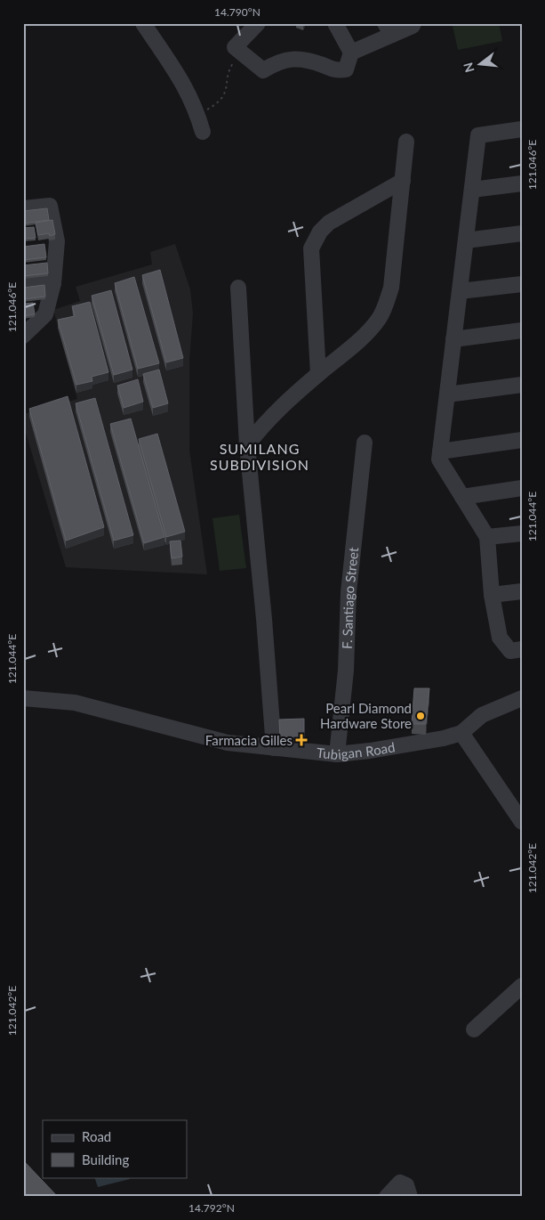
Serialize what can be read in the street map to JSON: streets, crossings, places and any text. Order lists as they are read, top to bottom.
{
  "streets": {
    "street": ["F. Santiago Street", "Tubigan Road"]
  },
  "crossings": [
    ["F. Santiago Street", "Tubigan Road"]
  ],
  "districts": ["SUMILANG SUBDIVISION"],
  "places": {
    "other": ["Pearl Diamond Hardware Store"],
    "health": ["Farmacia Gilles"]
  },
  "legend": ["Road", "Building"],
  "north": "left",
  "coordinates": [
    "14.790°N",
    "121.046°E",
    "121.044°E",
    "121.042°E",
    "14.792°N"
  ]
}
